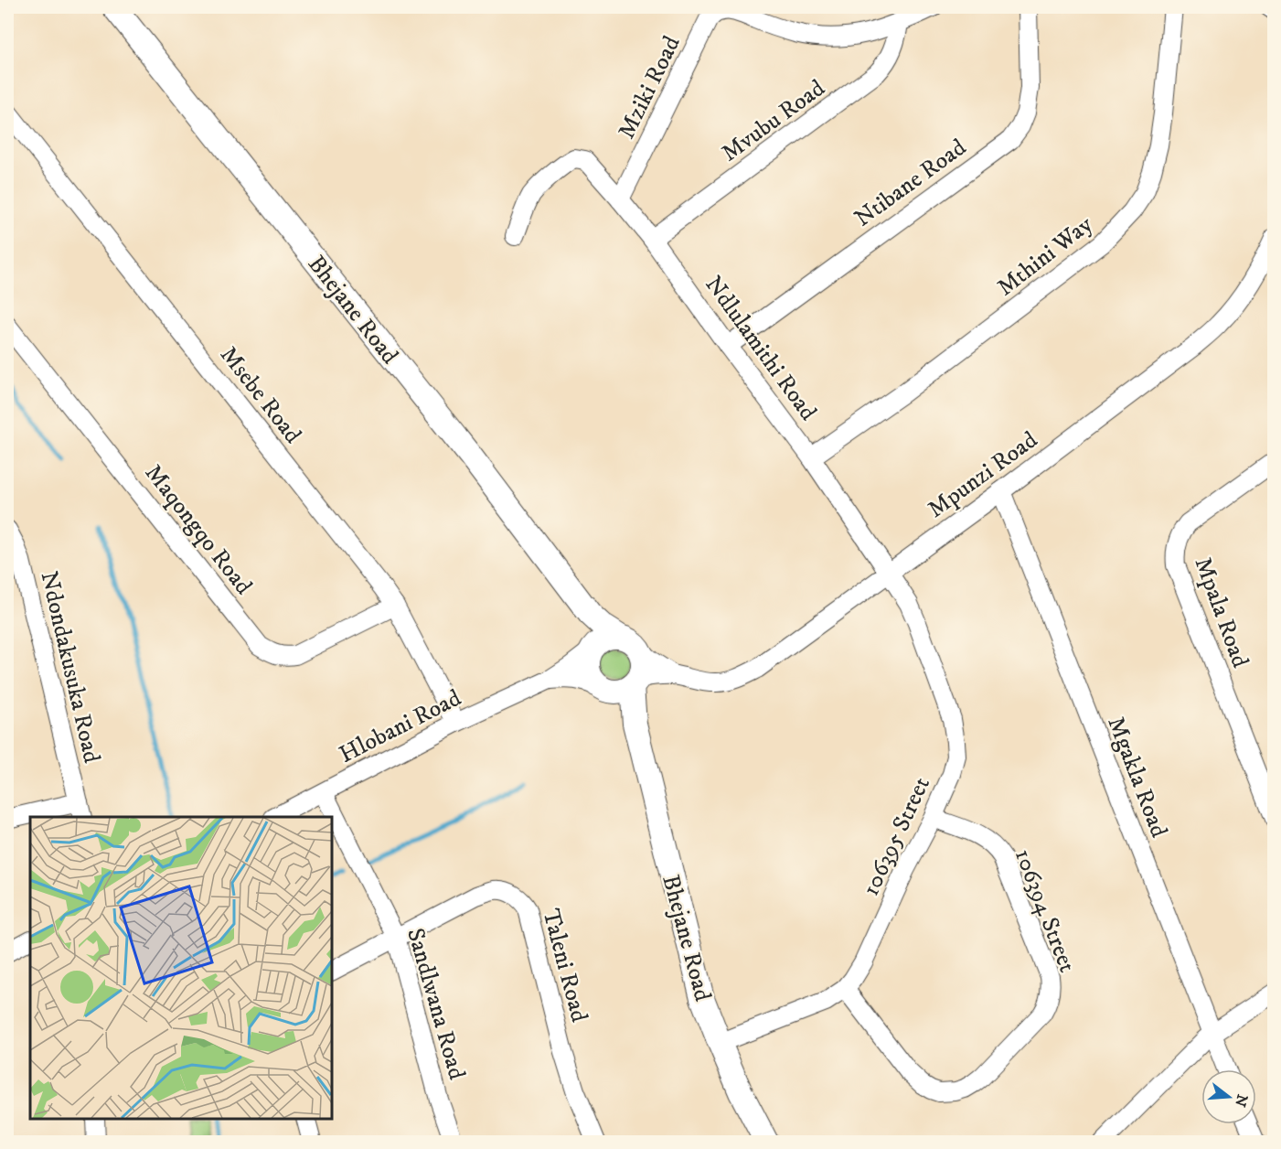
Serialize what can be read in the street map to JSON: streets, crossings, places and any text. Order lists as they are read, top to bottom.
{
  "streets": {
    "street": [
      "Mziki Road",
      "Mvubu Road",
      "Ntibane Road",
      "Mthini Way",
      "Bhejane Road",
      "Ndlulamithi Road",
      "Msebe Road",
      "Mpunzi Road",
      "Maqongqo Road",
      "Mpala Road",
      "Ndondakusuka Road",
      "Hlobani Road",
      "Mgakla Road",
      "106395 Street",
      "106394 Street",
      "Taleni Road",
      "Sandlwana Road"
    ]
  },
  "crossings": [
    ["Mziki Road", "Mvubu Road"],
    ["Mziki Road", "Ndlulamithi Road"],
    ["Mvubu Road", "Ndlulamithi Road"],
    ["Ntibane Road", "Ndlulamithi Road"],
    ["Mthini Way", "Ndlulamithi Road"],
    ["Bhejane Road", "Mpunzi Road"],
    ["Bhejane Road", "Hlobani Road"],
    ["Bhejane Road", "106395 Street"],
    ["Ndlulamithi Road", "Mpunzi Road"],
    ["Ndlulamithi Road", "106395 Street"],
    ["Msebe Road", "Maqongqo Road"],
    ["Msebe Road", "Hlobani Road"],
    ["Mpunzi Road", "Hlobani Road"],
    ["Mpunzi Road", "Mgakla Road"],
    ["Mpunzi Road", "106395 Street"],
    ["Hlobani Road", "Sandlwana Road"],
    ["106395 Street", "106394 Street"],
    ["Taleni Road", "Sandlwana Road"]
  ],
  "north": "right"
}
